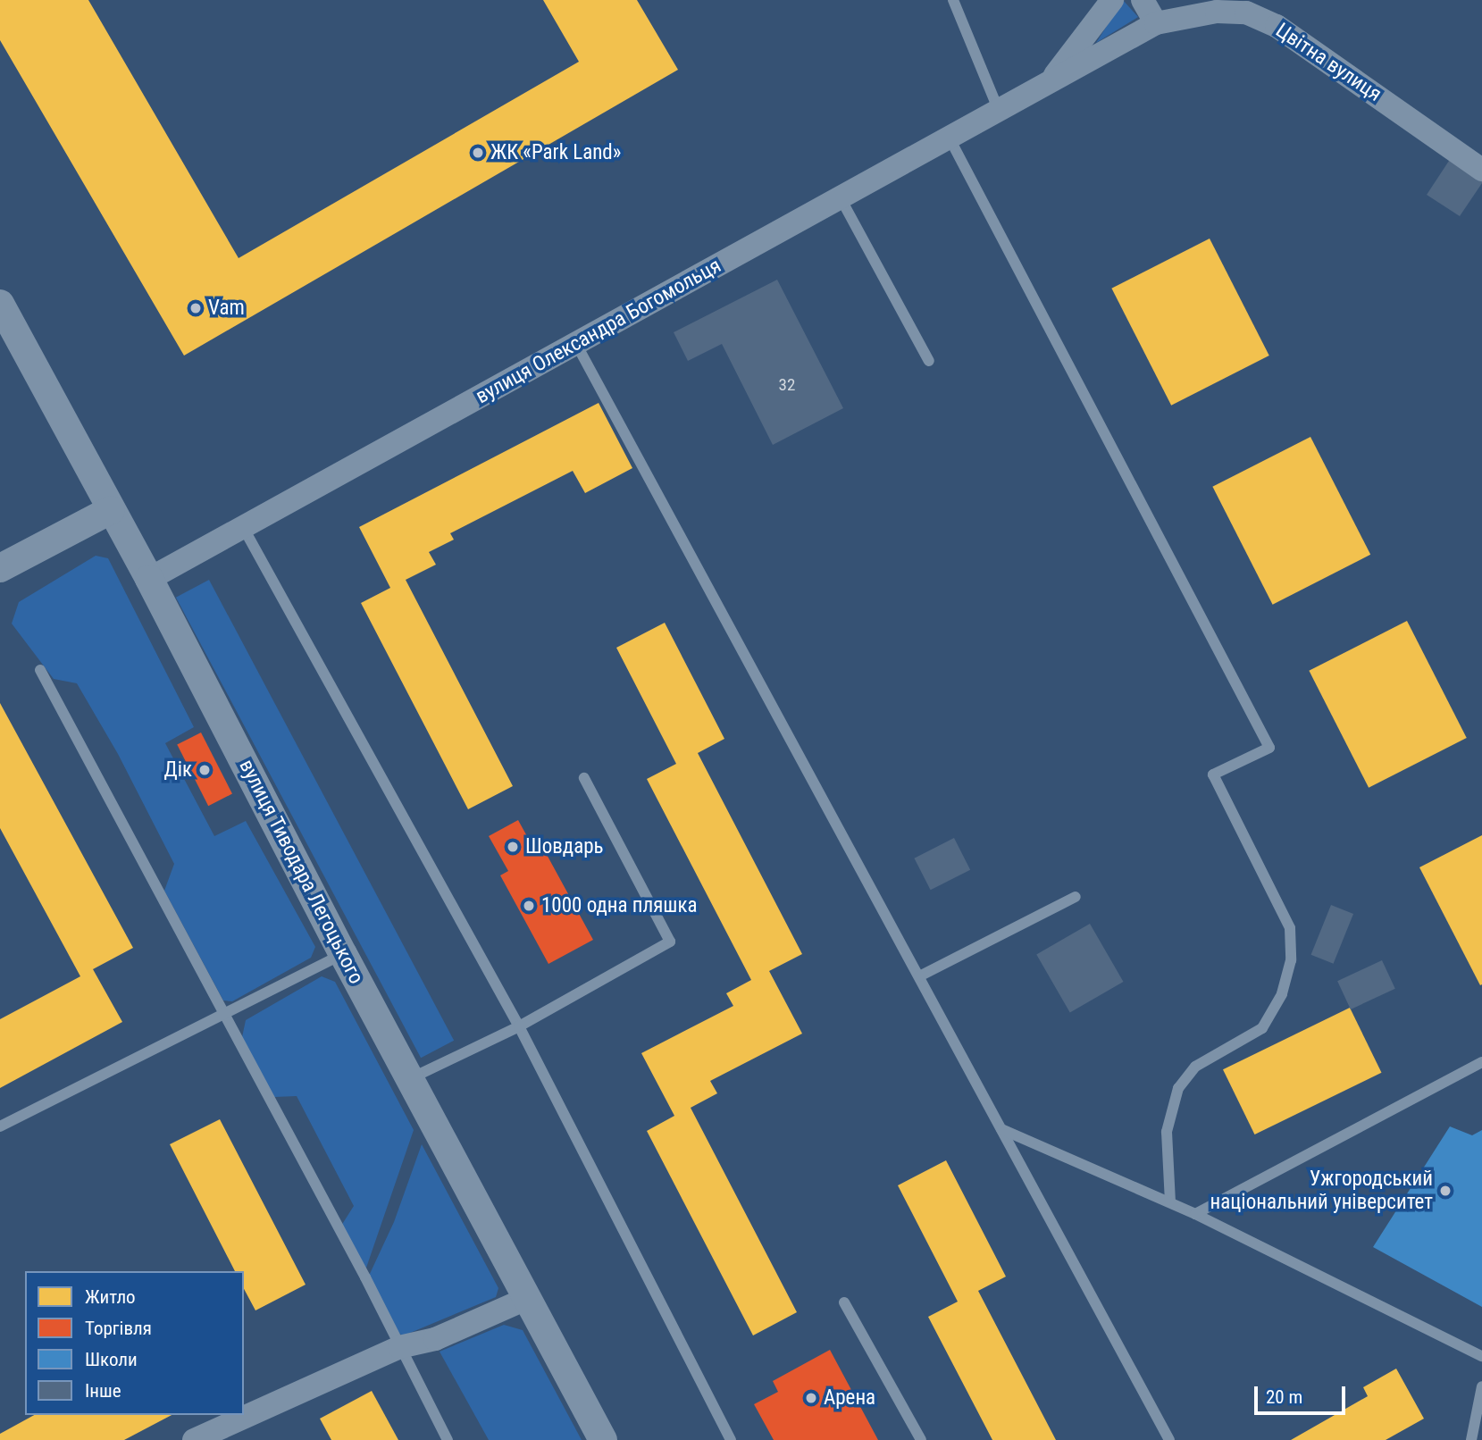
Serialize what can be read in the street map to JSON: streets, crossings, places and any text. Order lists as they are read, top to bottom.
{
  "streets": {
    "street": ["Цвітна вулиця", "вулиця Олександра Богомольця", "вулиця Тиводара Легоцького"]
  },
  "crossings": [
    ["Цвітна вулиця", "вулиця Олександра Богомольця"],
    ["вулиця Олександра Богомольця", "вулиця Тиводара Легоцького"]
  ],
  "places": [
    "ЖК «Park Land»",
    "Vam",
    "Дік",
    "Шовдарь",
    "1000 одна пляшка",
    "Ужгородський національний університет",
    "Арена"
  ],
  "house_numbers": ["32"],
  "legend": [
    "Житло",
    "Торгівля",
    "Школи",
    "Інше"
  ],
  "scale_bar": "20 m"
}
